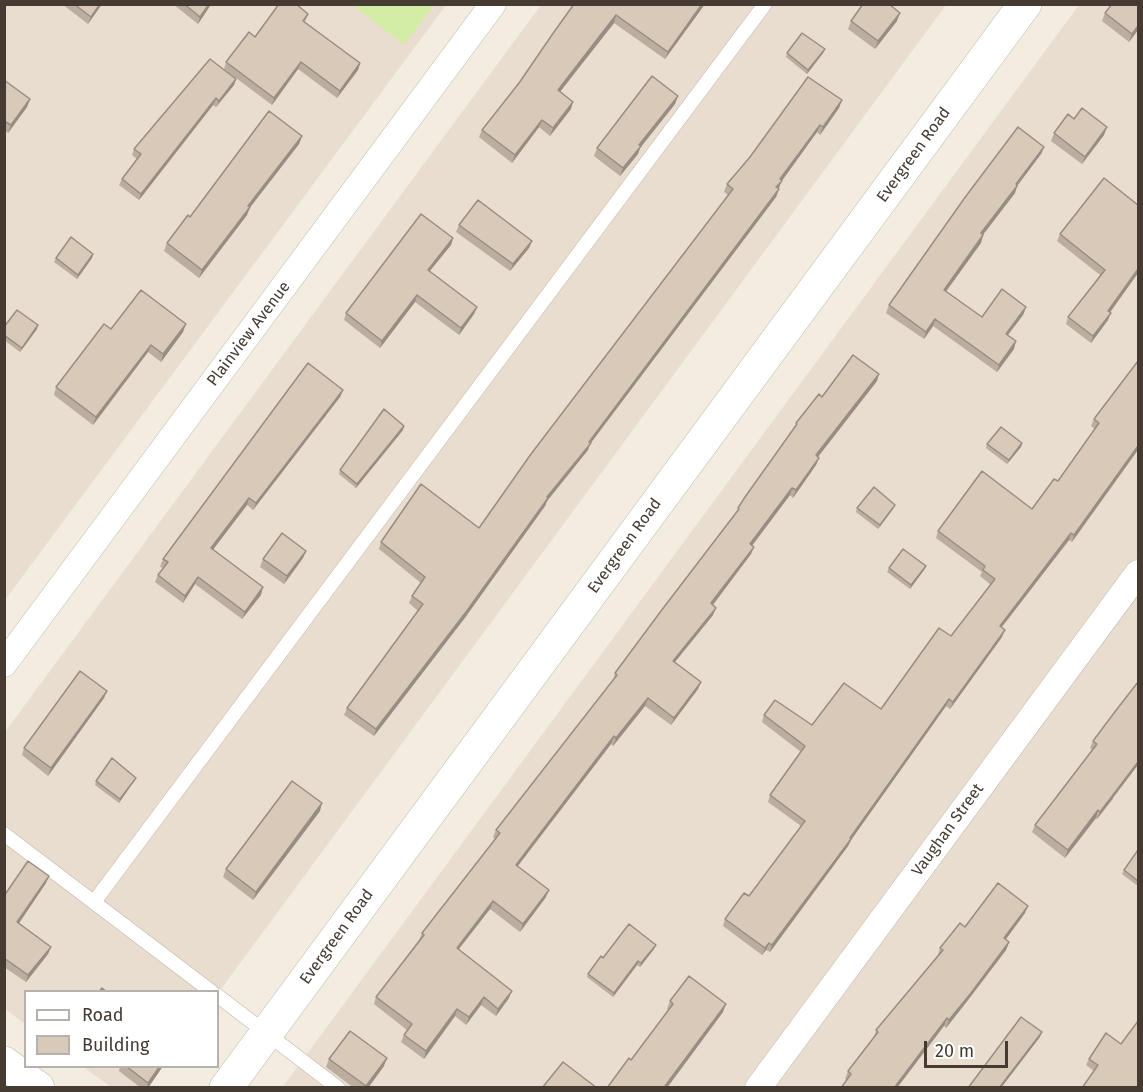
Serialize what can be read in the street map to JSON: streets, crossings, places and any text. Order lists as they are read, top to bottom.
{
  "streets": {
    "street": ["Evergreen Road", "Plainview Avenue", "Vaughan Street"]
  },
  "legend": ["Road", "Building"],
  "scale_bar": "20 m"
}
